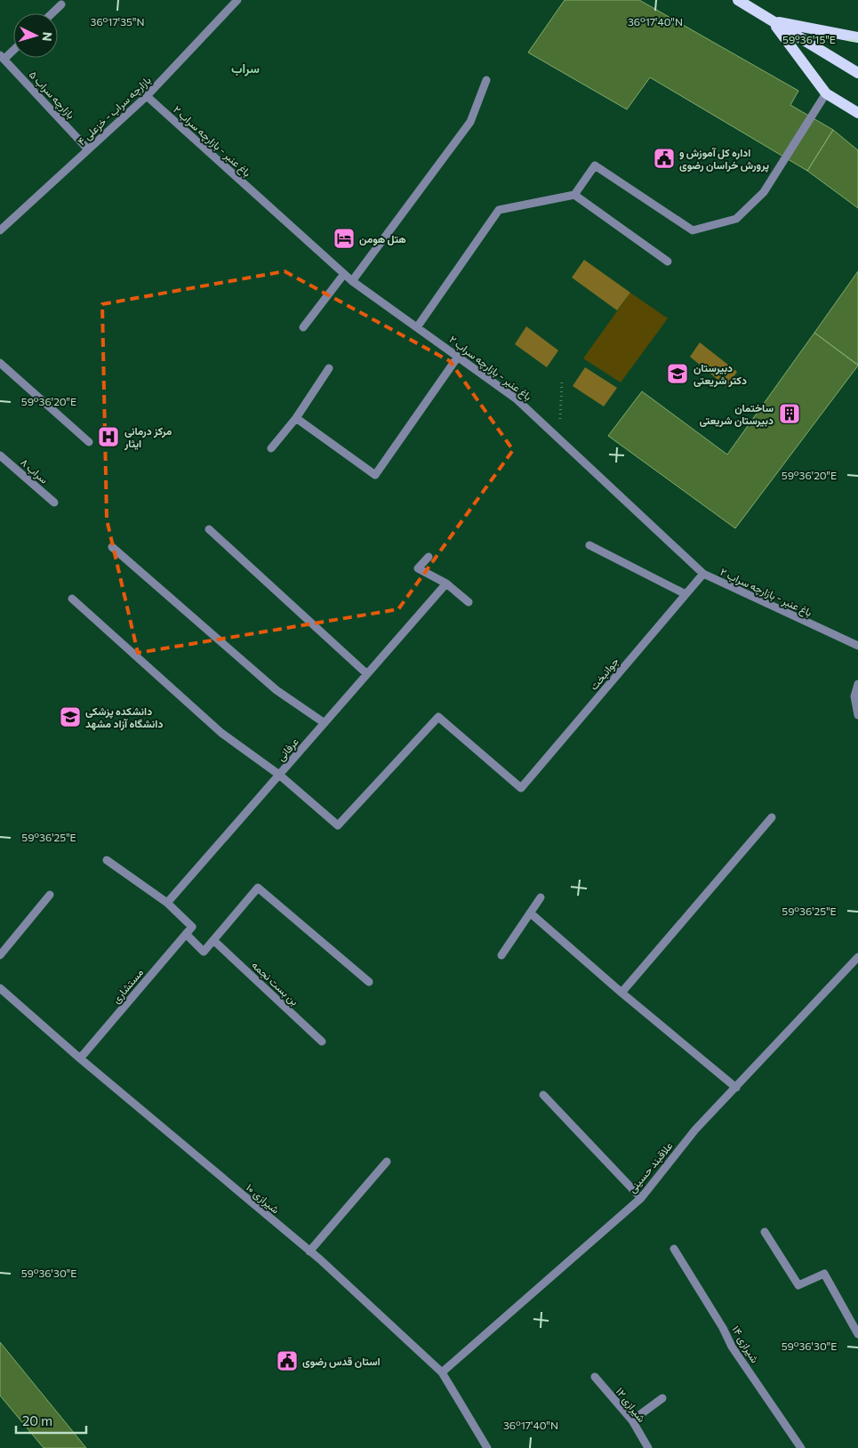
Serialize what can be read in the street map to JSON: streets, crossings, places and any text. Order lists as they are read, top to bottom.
{
  "streets": {
    "street": [
      "بازارچه سراب ۵",
      "بازارچه سراب - خزعلی ۴",
      "باغ عنبر - بازارچه سراب ۲",
      "سراب ۸",
      "جوانبخت",
      "عرفانی",
      "بن بست نجمه",
      "مستشاری",
      "علاقبند حسینی",
      "شیرازی ۱۰",
      "شیرازی ۱۴",
      "شیرازی ۱۲"
    ]
  },
  "crossings": [
    ["بازارچه سراب ۵", "بازارچه سراب - خزعلی ۴"],
    ["بازارچه سراب - خزعلی ۴", "باغ عنبر - بازارچه سراب ۲"],
    ["باغ عنبر - بازارچه سراب ۲", "جوانبخت"],
    ["جوانبخت", "عرفانی"],
    ["عرفانی", "مستشاری"],
    ["مستشاری", "شیرازی ۱۰"],
    ["علاقبند حسینی", "شیرازی ۱۰"]
  ],
  "districts": ["سراب"],
  "places": {
    "public building": ["اداره کل آموزش و پرورش خراسان رضوی", "استان قدس رضوی"],
    "hotel": ["هتل هومن"],
    "school or university": ["دبیرستان دکتر شریعتی", "دانشکده پزشکی دانشگاه آزاد مشهد"],
    "building": ["ساختمان دبیرستان شریعتی"],
    "hospital": ["مرکز درمانی ایثار"]
  },
  "scale_bar": "20 m",
  "north": "right",
  "coordinates": [
    "36°17'40\"N",
    "36°17'35\"N",
    "59°36'15\"E",
    "59°36'20\"E",
    "59°36'25\"E",
    "59°36'30\"E"
  ]
}
